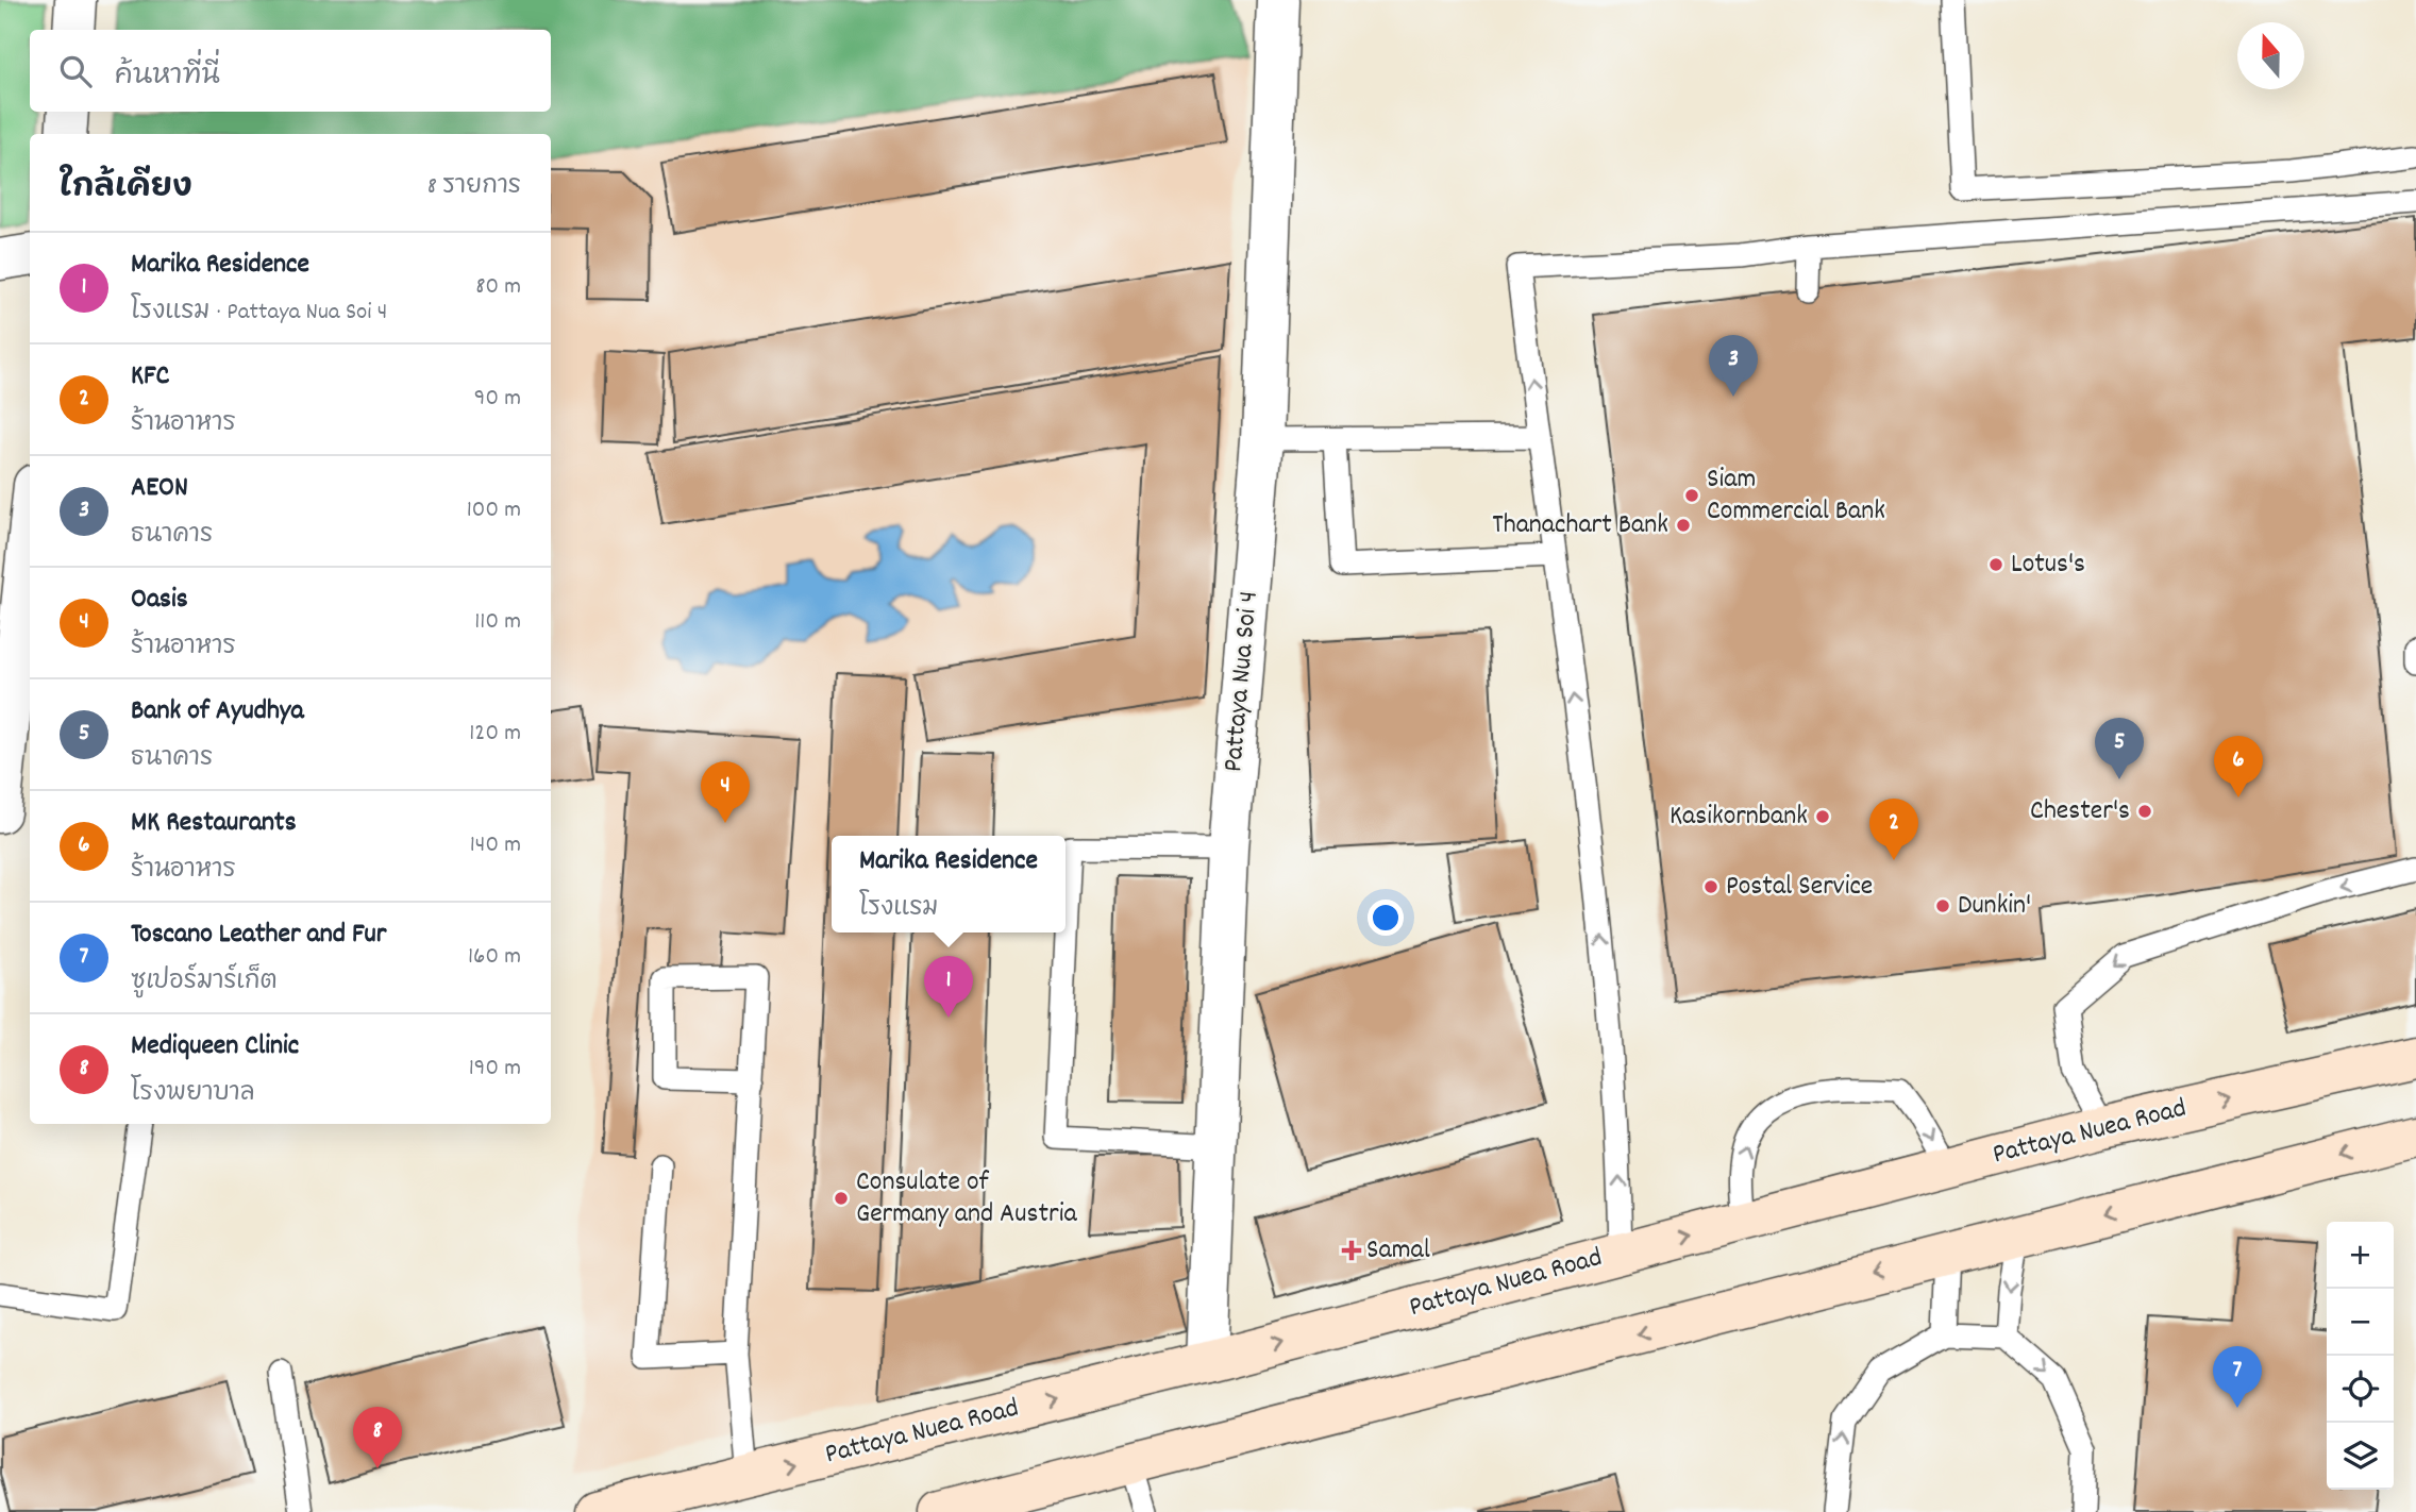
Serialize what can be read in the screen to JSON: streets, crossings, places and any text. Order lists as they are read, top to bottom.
{
  "streets": {
    "main road": ["Pattaya Nuea Road"],
    "street": ["Pattaya Nua Soi 4"]
  },
  "crossings": [
    ["Pattaya Nua Soi 4", "Pattaya Nuea Road"]
  ],
  "places": {
    "other": [
      "Siam Commercial Bank",
      "Thanachart Bank",
      "Lotus's",
      "Chester's",
      "Kasikornbank",
      "Postal Service",
      "Dunkin'",
      "Consulate of Germany and Austria"
    ],
    "health": ["Samal"]
  },
  "north": "top",
  "page": {
    "search": "ค้นหาที่นี่",
    "heading": ["ใกล้เคียง", "8 รายการ"],
    "list": [
      {
        "mark": "1",
        "name": "Marika Residence",
        "note": "โรงแรม · Pattaya Nua Soi 4",
        "value": "80 m"
      },
      {
        "mark": "2",
        "name": "KFC",
        "note": "ร้านอาหาร",
        "value": "90 m"
      },
      {
        "mark": "3",
        "name": "AEON",
        "note": "ธนาคาร",
        "value": "100 m"
      },
      {
        "mark": "4",
        "name": "Oasis",
        "note": "ร้านอาหาร",
        "value": "110 m"
      },
      {
        "mark": "5",
        "name": "Bank of Ayudhya",
        "note": "ธนาคาร",
        "value": "120 m"
      },
      {
        "mark": "6",
        "name": "MK Restaurants",
        "note": "ร้านอาหาร",
        "value": "140 m"
      },
      {
        "mark": "7",
        "name": "Toscano Leather and Fur",
        "note": "ซูเปอร์มาร์เก็ต",
        "value": "160 m"
      },
      {
        "mark": "8",
        "name": "Mediqueen Clinic",
        "note": "โรงพยาบาล",
        "value": "190 m"
      }
    ],
    "pins": [
      "3",
      "5",
      "6",
      "4",
      "2",
      "1",
      "7",
      "8"
    ],
    "popup": ["Marika Residence", "โรงแรม"],
    "map_buttons": ["+", "−"]
  }
}
